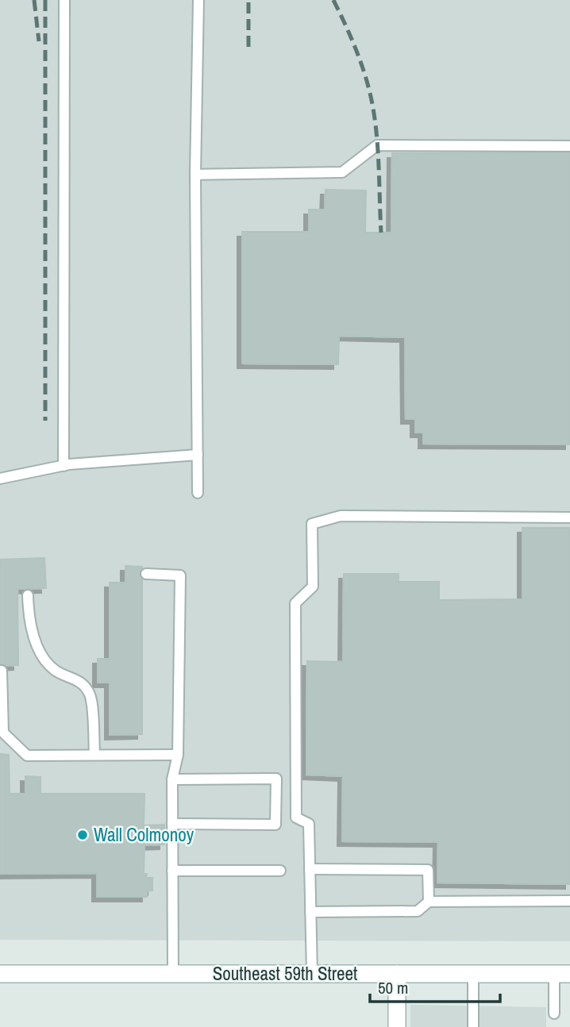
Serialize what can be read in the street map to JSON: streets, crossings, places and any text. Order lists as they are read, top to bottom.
{
  "streets": {
    "main road": ["Southeast 59th Street"]
  },
  "places": ["Wall Colmonoy"],
  "scale_bar": "50 m"
}
